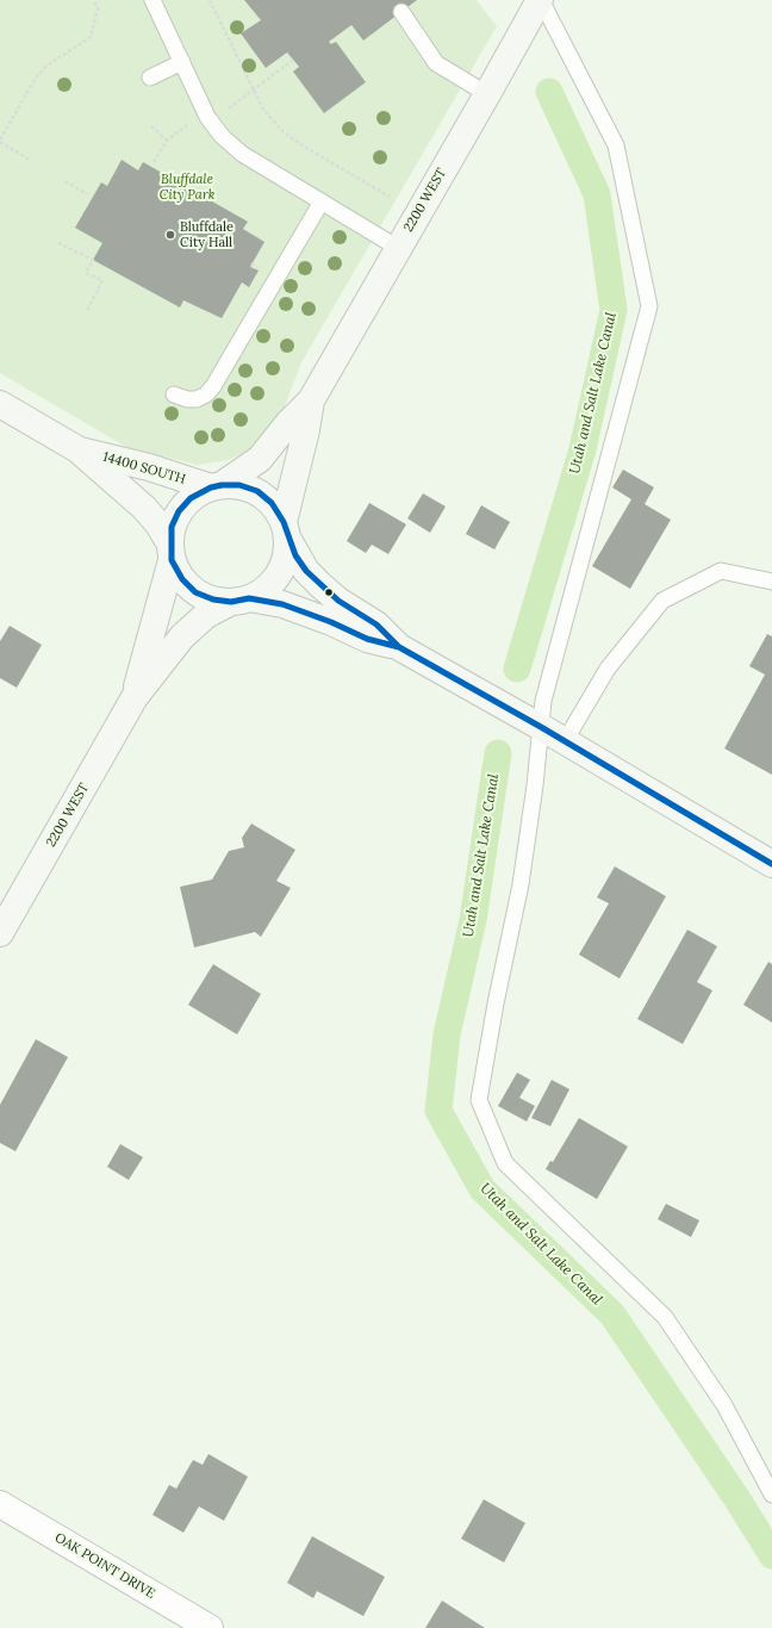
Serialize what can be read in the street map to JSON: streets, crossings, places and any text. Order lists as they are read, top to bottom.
{
  "streets": {
    "main road": ["2200 WEST", "14400 SOUTH"],
    "street": ["OAK POINT DRIVE"]
  },
  "crossings": [
    ["2200 WEST", "14400 SOUTH"]
  ],
  "water": ["Utah and Salt Lake Canal"],
  "parks": ["Bluffdale City Park"],
  "places": ["Bluffdale City Hall"]
}
